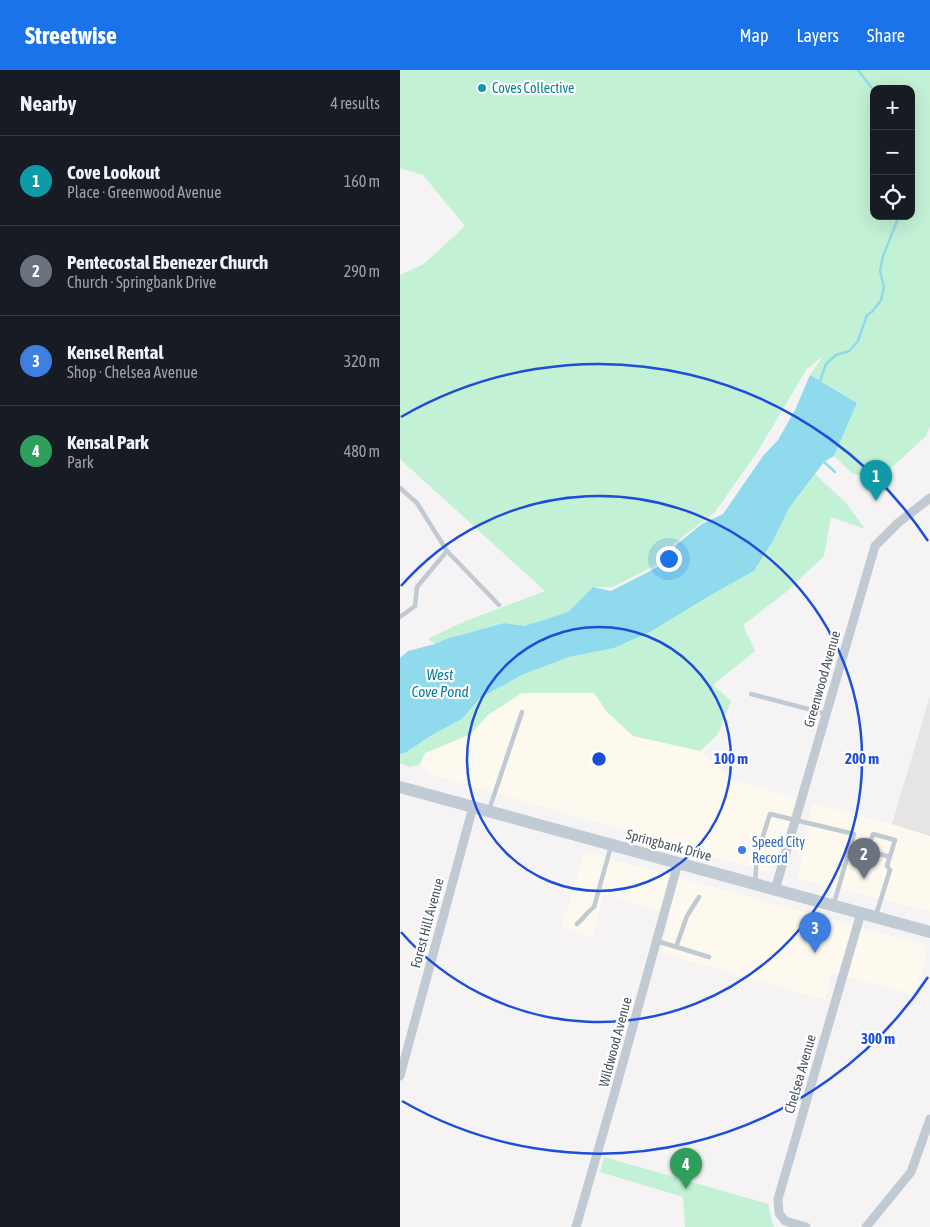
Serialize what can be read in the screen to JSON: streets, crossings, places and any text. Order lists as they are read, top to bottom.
{
  "streets": {
    "main road": ["Springbank Drive"],
    "street": [
      "Greenwood Avenue",
      "Forest Hill Avenue",
      "Wildwood Avenue",
      "Chelsea Avenue"
    ]
  },
  "crossings": [
    ["Greenwood Avenue", "Springbank Drive"],
    ["Springbank Drive", "Forest Hill Avenue"],
    ["Springbank Drive", "Wildwood Avenue"],
    ["Springbank Drive", "Chelsea Avenue"]
  ],
  "water": ["West Cove Pond"],
  "places": ["Coves Collective", "Speed City Record"],
  "page": {
    "header": "Streetwise",
    "nav": ["Map", "Layers", "Share"],
    "heading": ["Nearby", "4 results"],
    "map_buttons": ["+", "−"],
    "list": [
      {
        "mark": "1",
        "name": "Cove Lookout",
        "note": "Place · Greenwood Avenue",
        "value": "160 m"
      },
      {
        "mark": "2",
        "name": "Pentecostal Ebenezer Church",
        "note": "Church · Springbank Drive",
        "value": "290 m"
      },
      {
        "mark": "3",
        "name": "Kensel Rental",
        "note": "Shop · Chelsea Avenue",
        "value": "320 m"
      },
      {
        "mark": "4",
        "name": "Kensal Park",
        "note": "Park",
        "value": "480 m"
      }
    ],
    "pins": [
      "1",
      "2",
      "3",
      "4"
    ]
  },
  "rings": ["100 m", "200 m", "300 m"]
}
